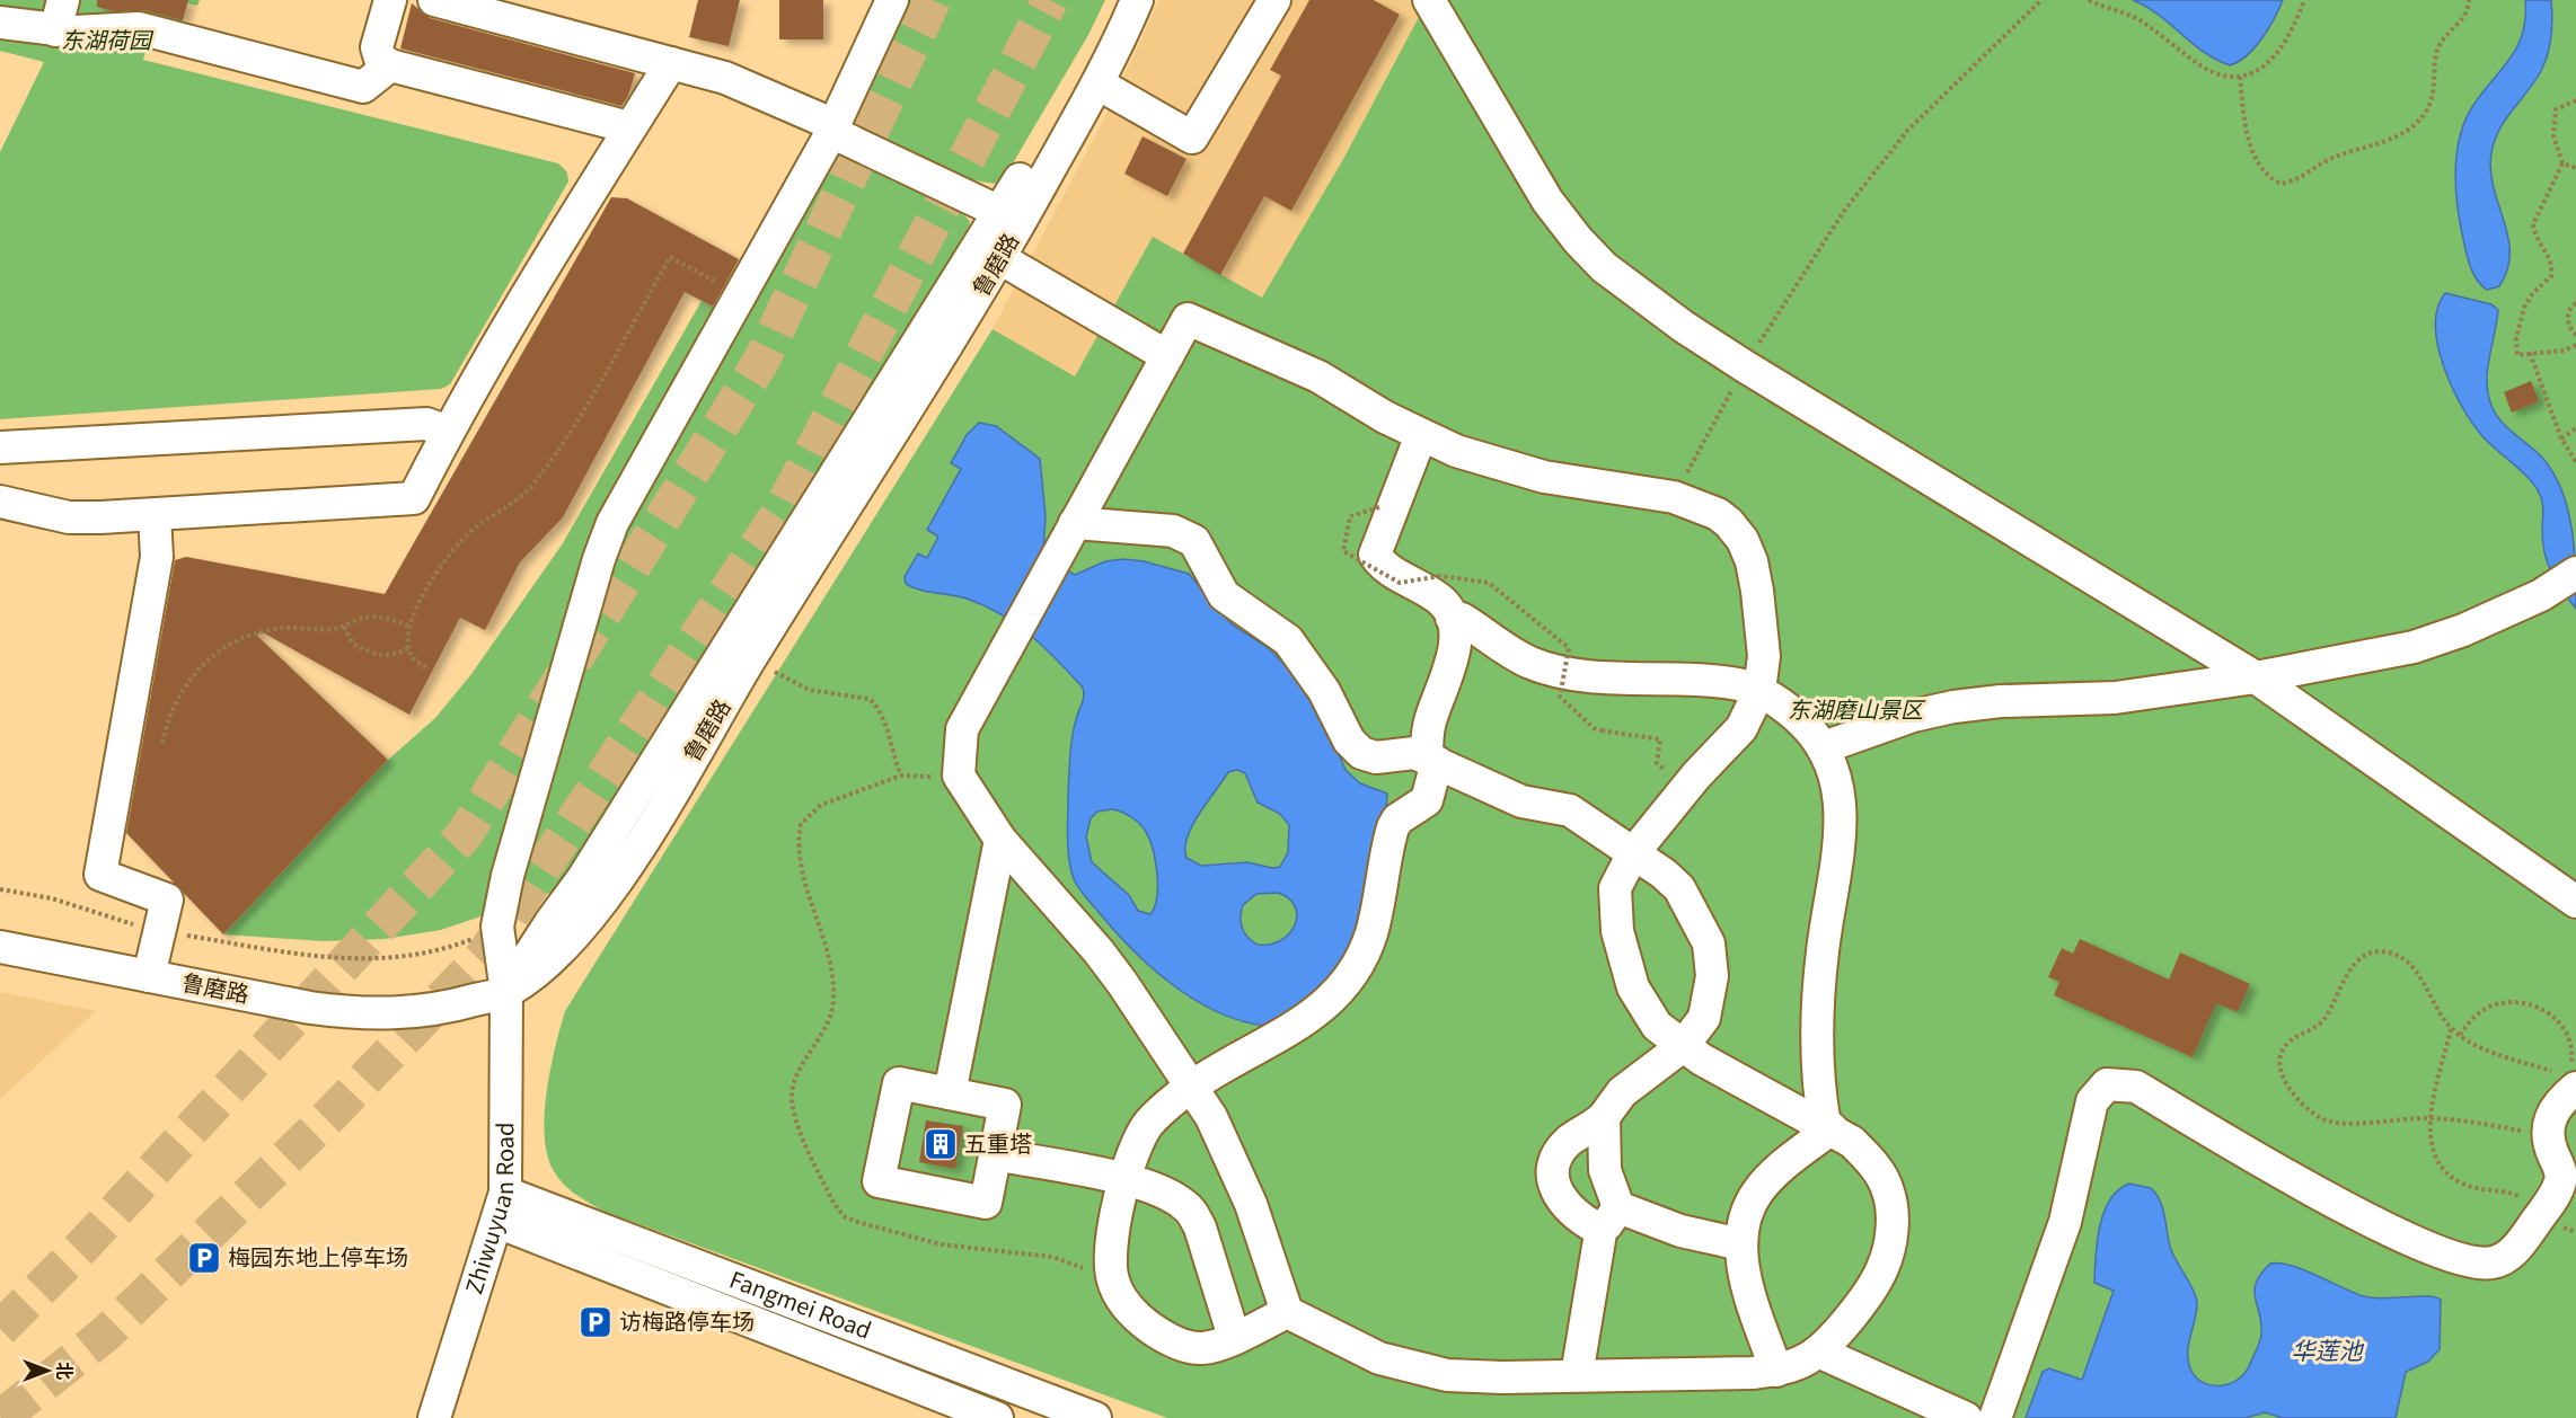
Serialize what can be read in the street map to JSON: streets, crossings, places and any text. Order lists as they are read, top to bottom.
{
  "streets": {
    "street": ["鲁磨路", "Zhiwuyuan Road", "Fangmei Road"]
  },
  "crossings": [
    ["鲁磨路", "Zhiwuyuan Road"],
    ["Zhiwuyuan Road", "Fangmei Road"]
  ],
  "water": ["华莲池"],
  "parks": ["东湖荷园", "东湖磨山景区"],
  "places": {
    "building": ["五重塔"],
    "parking": ["梅园东地上停车场", "访梅路停车场"]
  },
  "north": "right"
}
